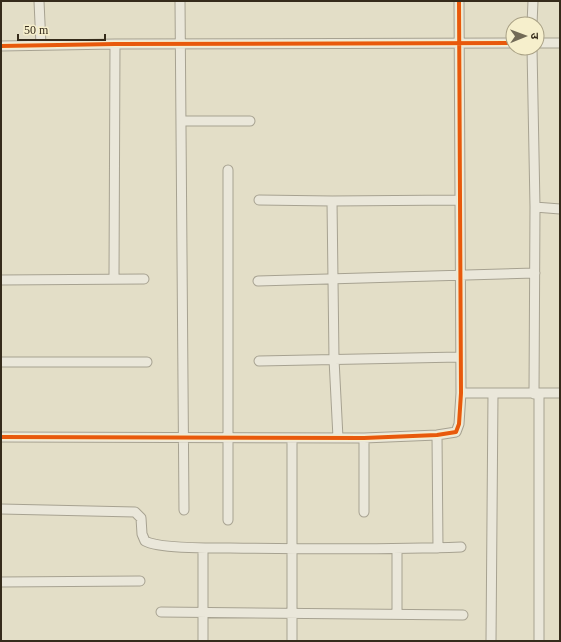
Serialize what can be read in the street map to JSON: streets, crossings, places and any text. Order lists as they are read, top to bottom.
{
  "scale_bar": "50 m",
  "north": "right"
}
